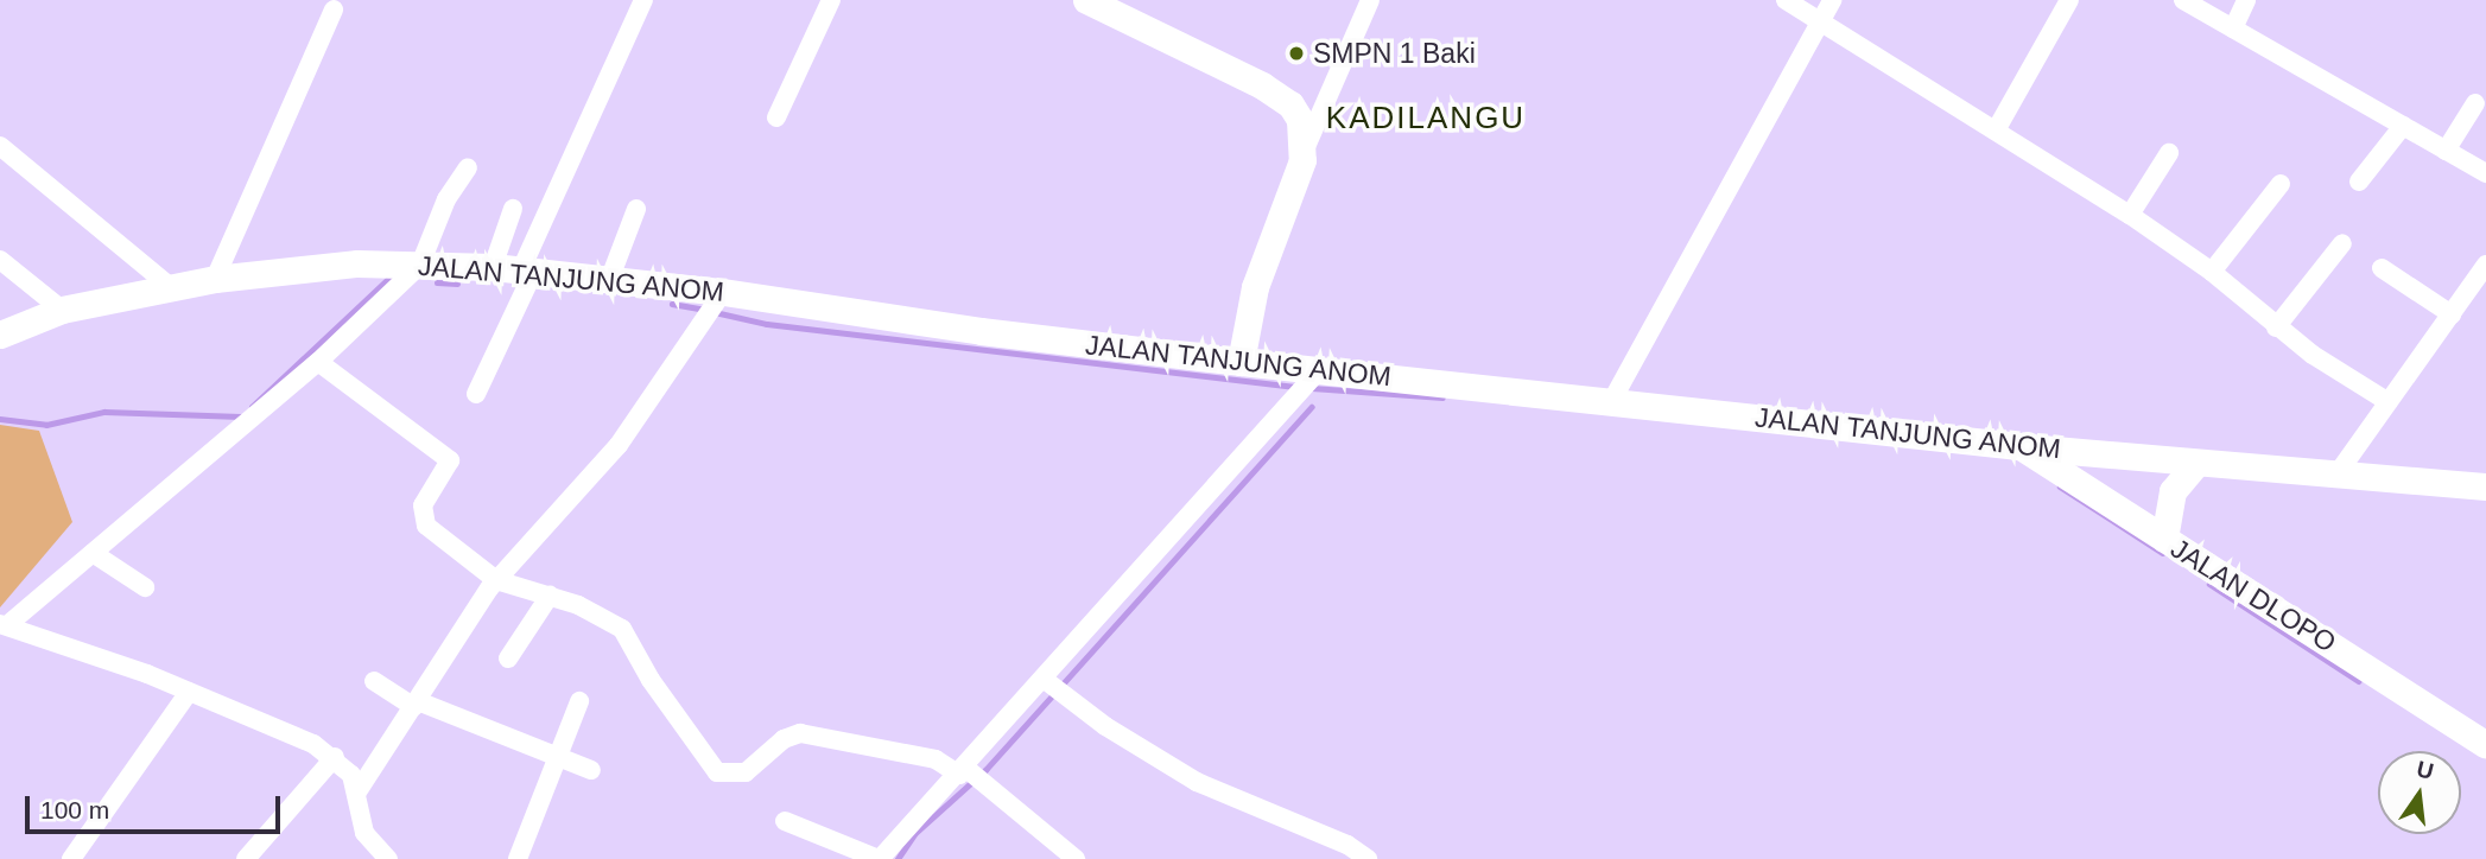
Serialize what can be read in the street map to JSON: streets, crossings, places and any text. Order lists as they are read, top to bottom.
{
  "streets": {
    "main road": ["JALAN TANJUNG ANOM", "JALAN DLOPO"]
  },
  "crossings": [
    ["JALAN TANJUNG ANOM", "JALAN DLOPO"]
  ],
  "districts": ["KADILANGU"],
  "places": ["SMPN 1 Baki"],
  "scale_bar": "100 m",
  "north": "top"
}
